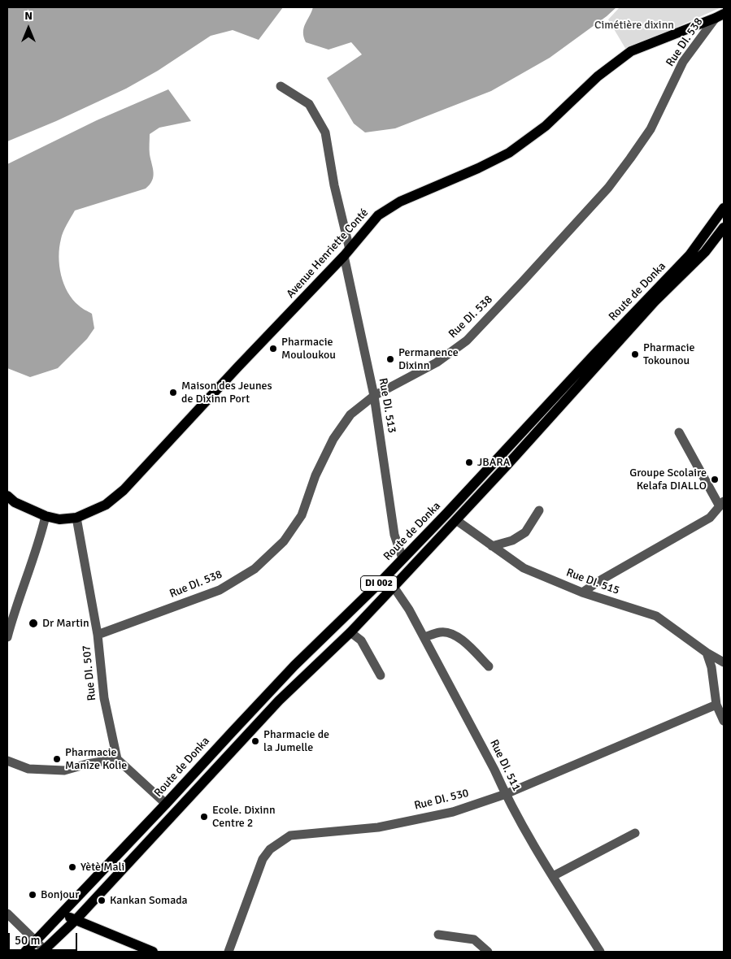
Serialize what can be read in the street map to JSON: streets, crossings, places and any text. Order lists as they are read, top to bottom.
{
  "streets": {
    "main road": ["Avenue Henriette Conté", "Route de Donka", "DI 002"],
    "street": [
      "Rue DI. 538",
      "Rue DI. 513",
      "Rue DI. 515",
      "Rue DI. 507",
      "Rue DI. 511",
      "Rue DI. 530"
    ]
  },
  "crossings": [
    ["Rue DI. 538", "Avenue Henriette Conté"],
    ["Rue DI. 538", "Rue DI. 513"],
    ["Rue DI. 538", "Rue DI. 507"],
    ["Avenue Henriette Conté", "Rue DI. 513"],
    ["Avenue Henriette Conté", "Rue DI. 507"],
    ["Route de Donka", "Rue DI. 513"],
    ["Route de Donka", "Rue DI. 515"],
    ["Route de Donka", "Rue DI. 511"],
    ["Rue DI. 511", "Rue DI. 530"]
  ],
  "parks": ["Cimétière dixinn"],
  "places": [
    "Pharmacie Mouloukou",
    "Pharmacie Tokounou",
    "Permanence Dixinn",
    "Maison des Jeunes de Dixinn Port",
    "JBARA",
    "Groupe Scolaire Kelafa DIALLO",
    "Dr Martin",
    "Pharmacie de la Jumelle",
    "Pharmacie Manize Kolie",
    "Ecole. Dixinn Centre 2",
    "Yètè Mali",
    "Bonjour",
    "Kankan Somada"
  ],
  "scale_bar": "50 m",
  "north": "top"
}
